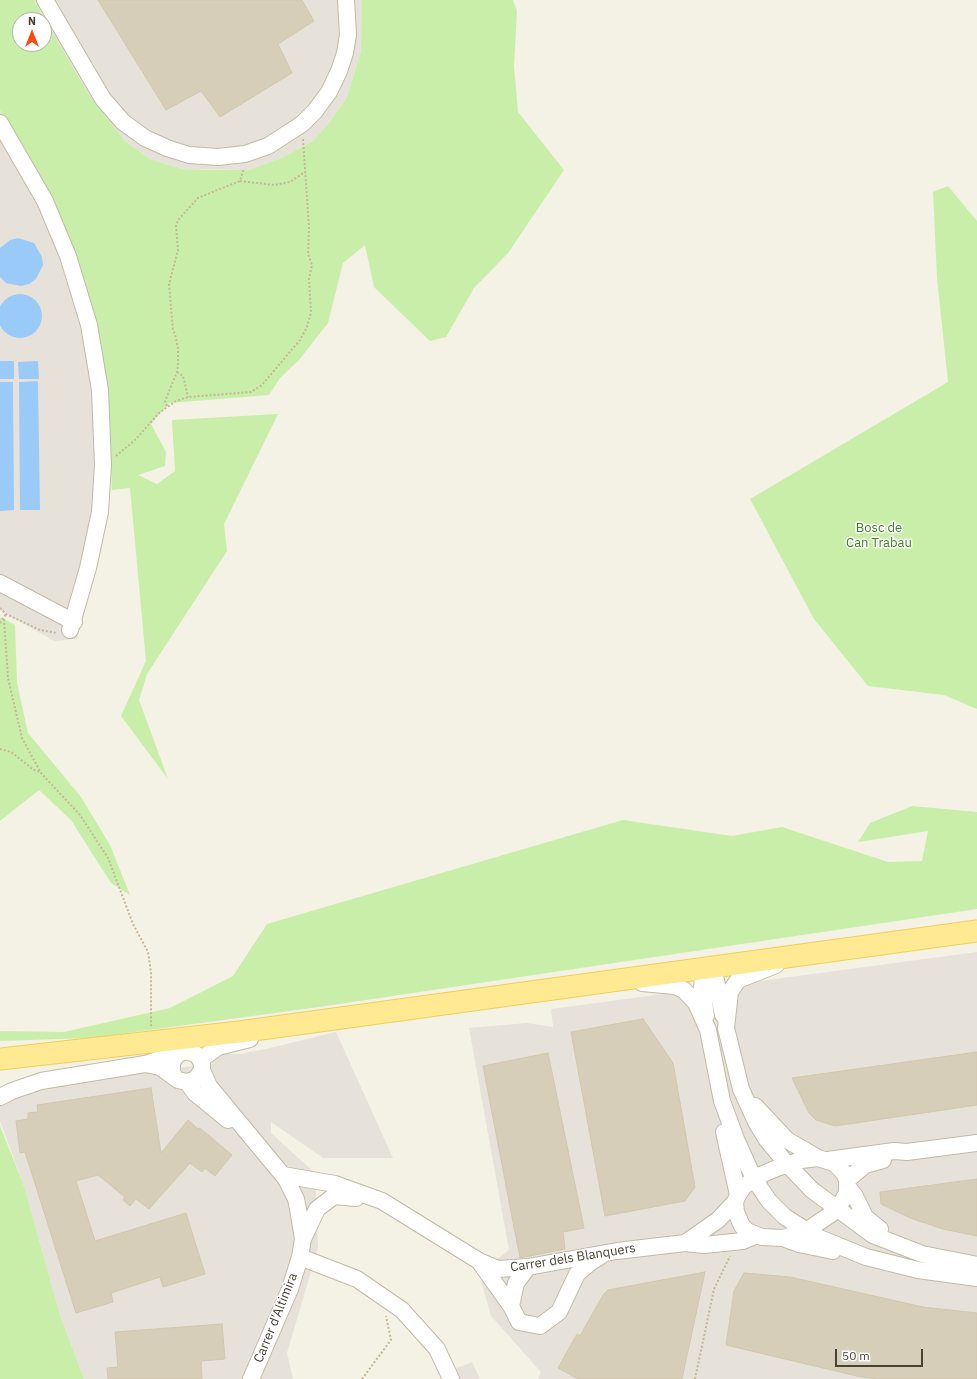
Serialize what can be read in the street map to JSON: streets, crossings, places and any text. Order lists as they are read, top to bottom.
{
  "streets": {
    "street": ["Carrer dels Blanquers", "Carrer d'Altimira"]
  },
  "crossings": [
    ["Carrer dels Blanquers", "Carrer d'Altimira"]
  ],
  "parks": ["Bosc de Can Trabau"],
  "scale_bar": "50 m",
  "north": "top"
}
